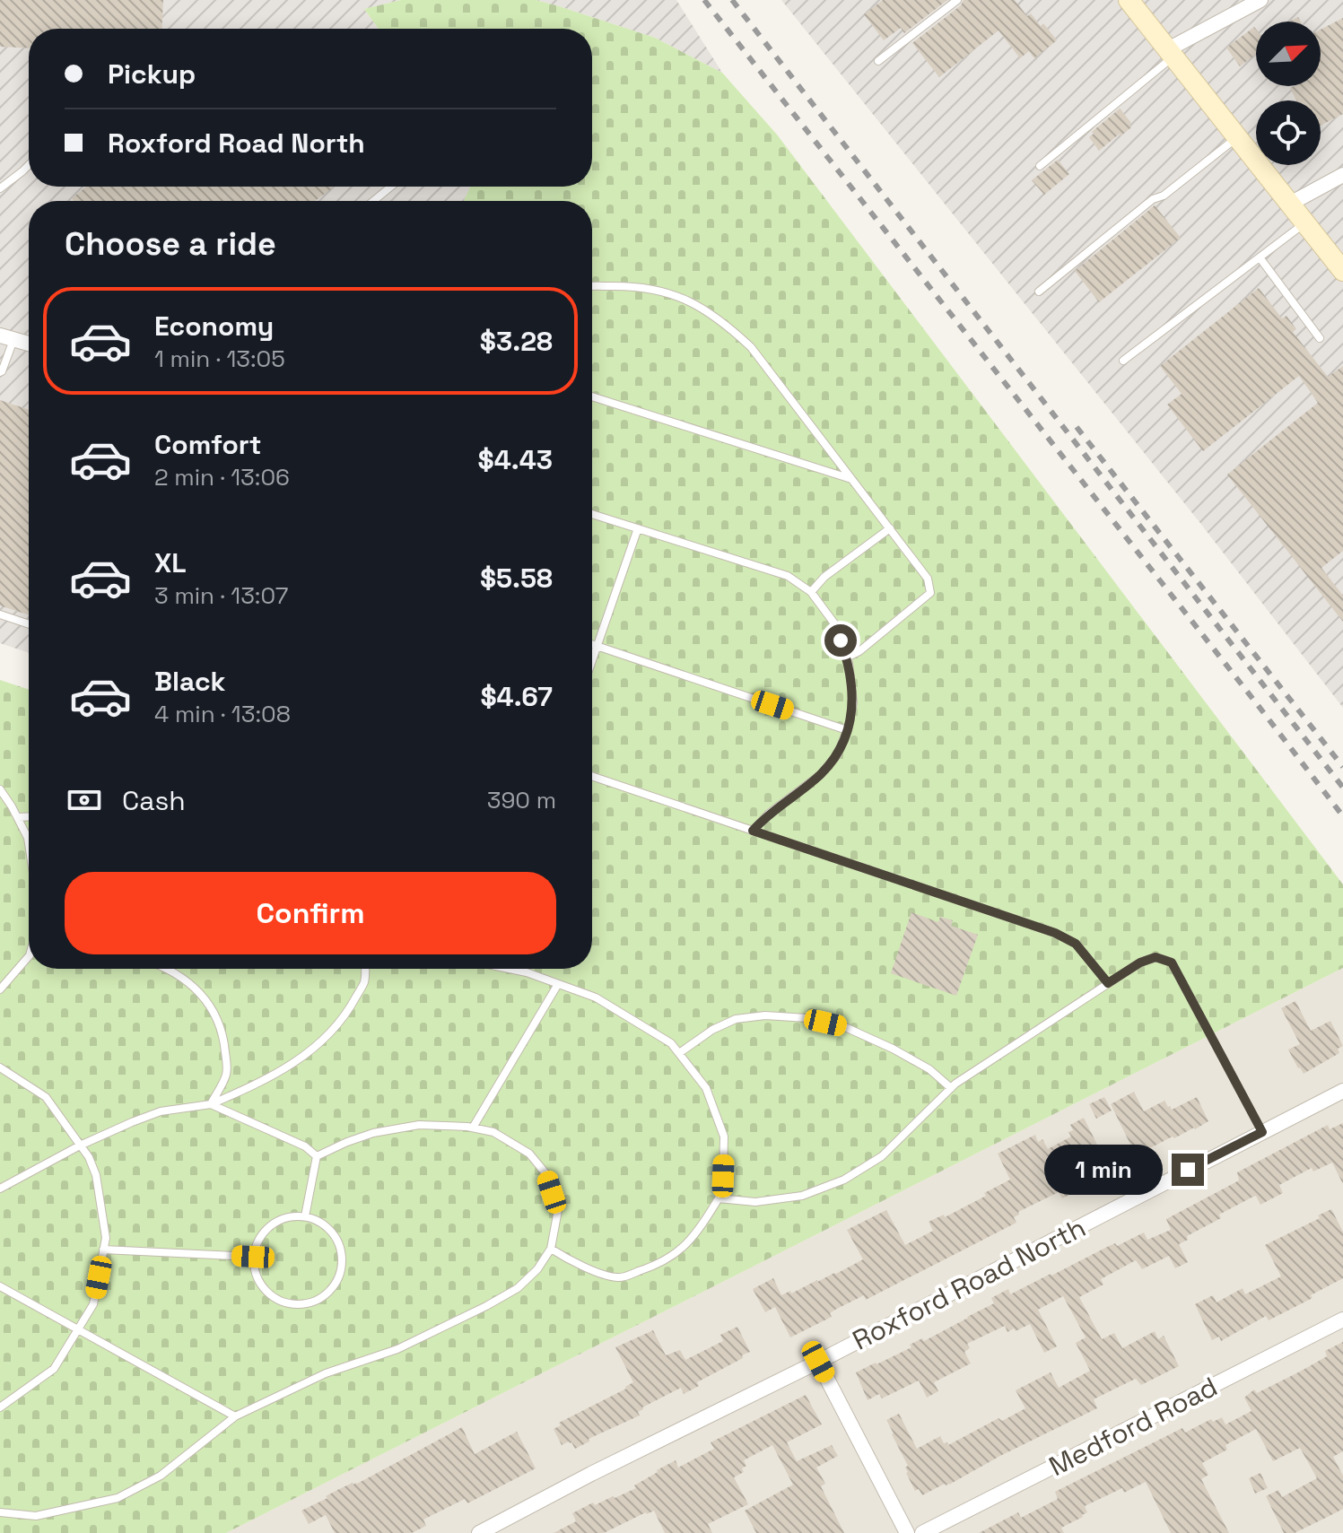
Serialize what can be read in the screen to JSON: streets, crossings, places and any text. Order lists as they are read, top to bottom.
{
  "streets": {
    "street": ["Roxford Road North", "Medford Road"]
  },
  "north": "top right",
  "page": {
    "banner": ["Pickup", "Roxford Road North"],
    "heading": "Choose a ride",
    "list": [
      {
        "name": "Economy",
        "note": "1 min · 13:05",
        "value": "$3.28"
      },
      {
        "name": "Comfort",
        "note": "2 min · 13:06",
        "value": "$4.43"
      },
      {
        "name": "XL",
        "note": "3 min · 13:07",
        "value": "$5.58"
      },
      {
        "name": "Black",
        "note": "4 min · 13:08",
        "value": "$4.67"
      }
    ],
    "pay": ["Cash", "390 m"],
    "buttons": "Confirm",
    "bubble": "1 min"
  }
}
